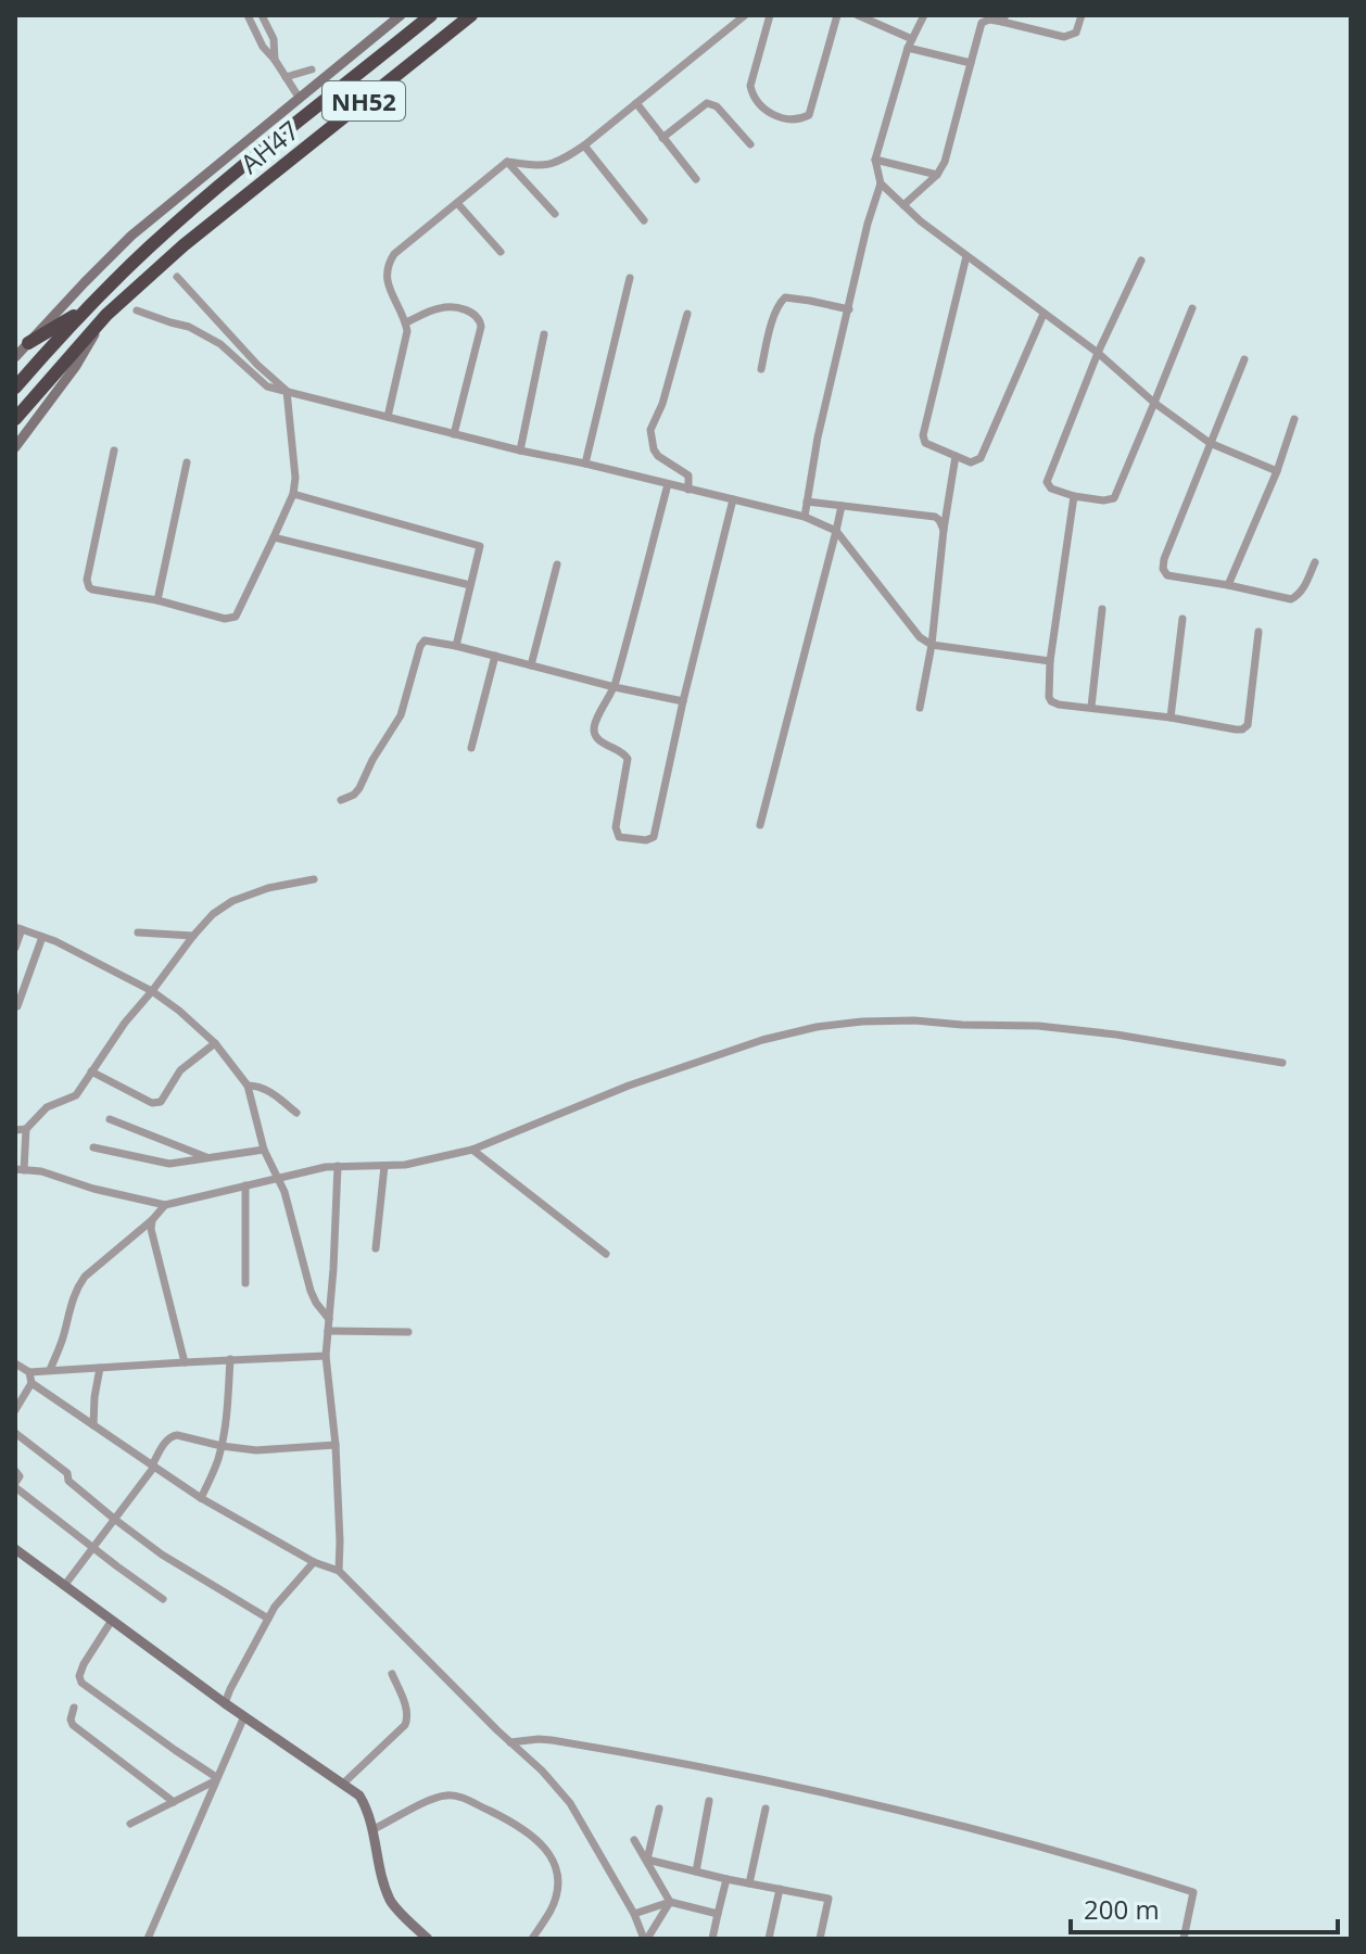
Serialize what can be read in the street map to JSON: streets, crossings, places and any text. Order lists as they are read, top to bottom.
{
  "streets": {
    "highway": ["NH52", "AH47"]
  },
  "crossings": [
    ["NH52", "AH47"]
  ],
  "scale_bar": "200 m"
}
